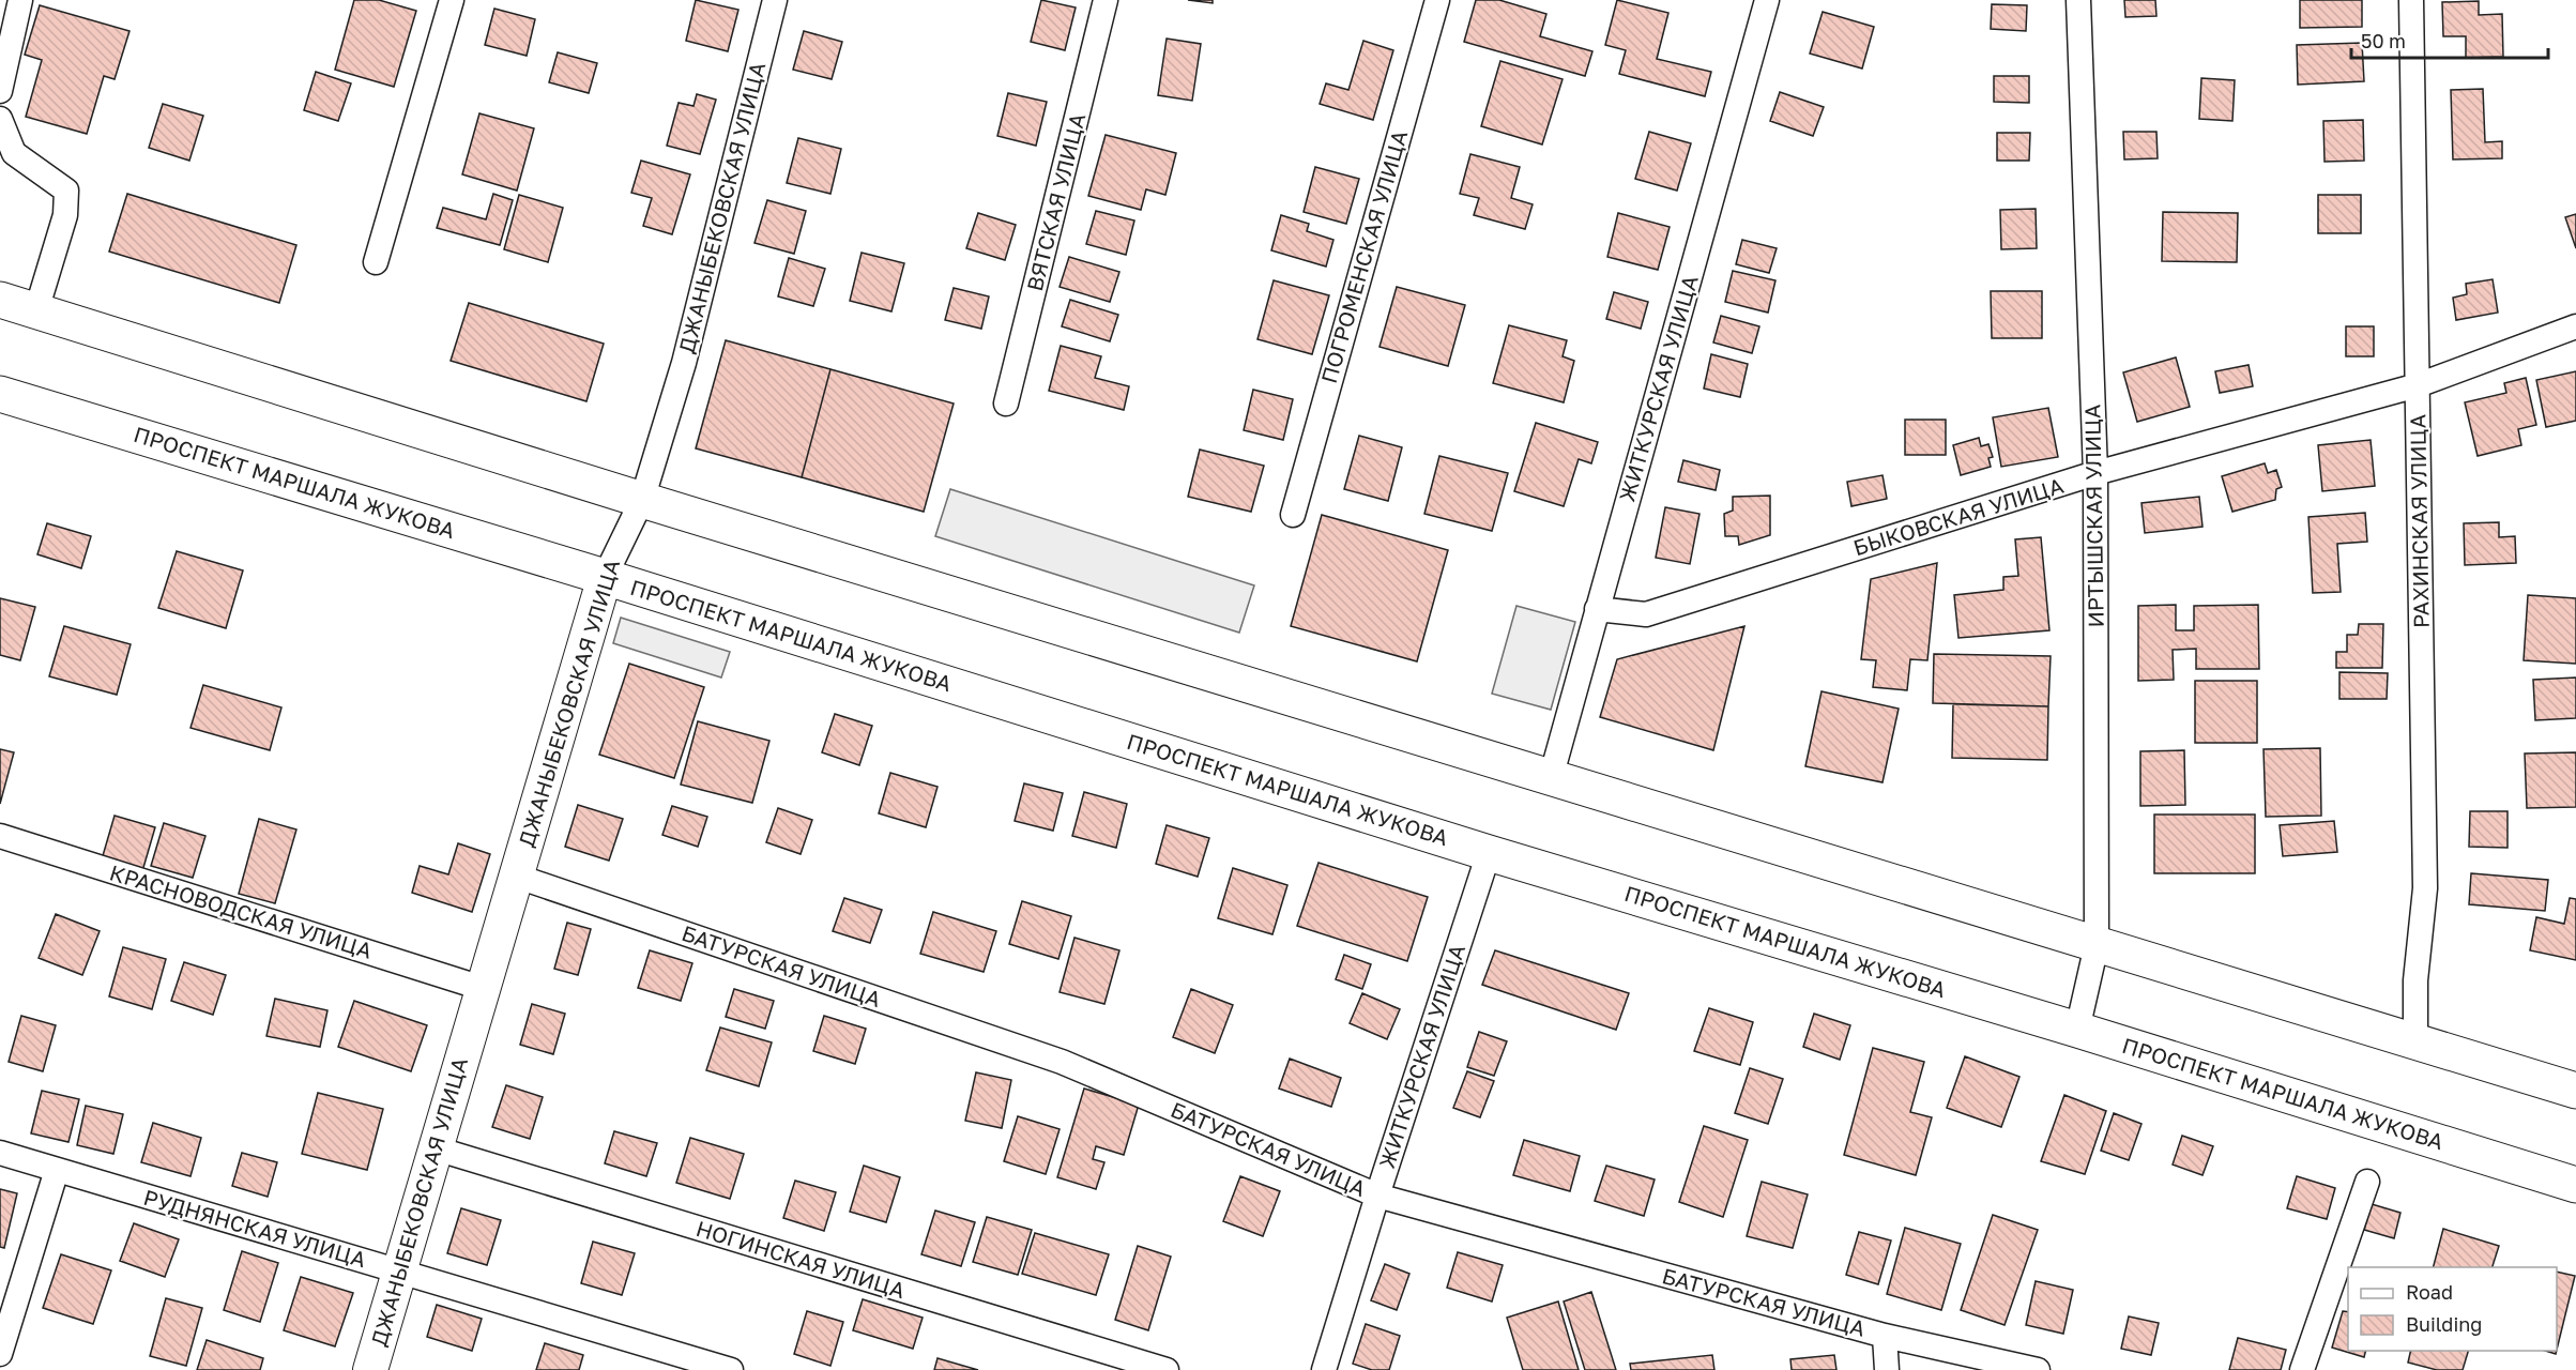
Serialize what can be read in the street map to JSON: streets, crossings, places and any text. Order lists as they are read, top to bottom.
{
  "streets": {
    "highway": ["ПРОСПЕКТ МАРШАЛА ЖУКОВА"],
    "main road": ["ДЖАНЫБЕКОВСКАЯ УЛИЦА"],
    "street": [
      "ВЯТСКАЯ УЛИЦА",
      "ПОГРОМЕНСКАЯ УЛИЦА",
      "ЖИТКУРСКАЯ УЛИЦА",
      "ИРТЫШСКАЯ УЛИЦА",
      "БЫКОВСКАЯ УЛИЦА",
      "РАХИНСКАЯ УЛИЦА",
      "КРАСНОВОДСКАЯ УЛИЦА",
      "БАТУРСКАЯ УЛИЦА",
      "РУДНЯНСКАЯ УЛИЦА",
      "НОГИНСКАЯ УЛИЦА"
    ]
  },
  "crossings": [
    ["ДЖАНЫБЕКОВСКАЯ УЛИЦА", "ПРОСПЕКТ МАРШАЛА ЖУКОВА"],
    ["ДЖАНЫБЕКОВСКАЯ УЛИЦА", "КРАСНОВОДСКАЯ УЛИЦА"],
    ["ДЖАНЫБЕКОВСКАЯ УЛИЦА", "БАТУРСКАЯ УЛИЦА"],
    ["ДЖАНЫБЕКОВСКАЯ УЛИЦА", "РУДНЯНСКАЯ УЛИЦА"],
    ["ДЖАНЫБЕКОВСКАЯ УЛИЦА", "НОГИНСКАЯ УЛИЦА"],
    ["ЖИТКУРСКАЯ УЛИЦА", "ПРОСПЕКТ МАРШАЛА ЖУКОВА"],
    ["ЖИТКУРСКАЯ УЛИЦА", "БЫКОВСКАЯ УЛИЦА"],
    ["ЖИТКУРСКАЯ УЛИЦА", "БАТУРСКАЯ УЛИЦА"],
    ["ПРОСПЕКТ МАРШАЛА ЖУКОВА", "ИРТЫШСКАЯ УЛИЦА"],
    ["ИРТЫШСКАЯ УЛИЦА", "БЫКОВСКАЯ УЛИЦА"],
    ["БЫКОВСКАЯ УЛИЦА", "РАХИНСКАЯ УЛИЦА"]
  ],
  "legend": ["Road", "Building"],
  "scale_bar": "50 m"
}
